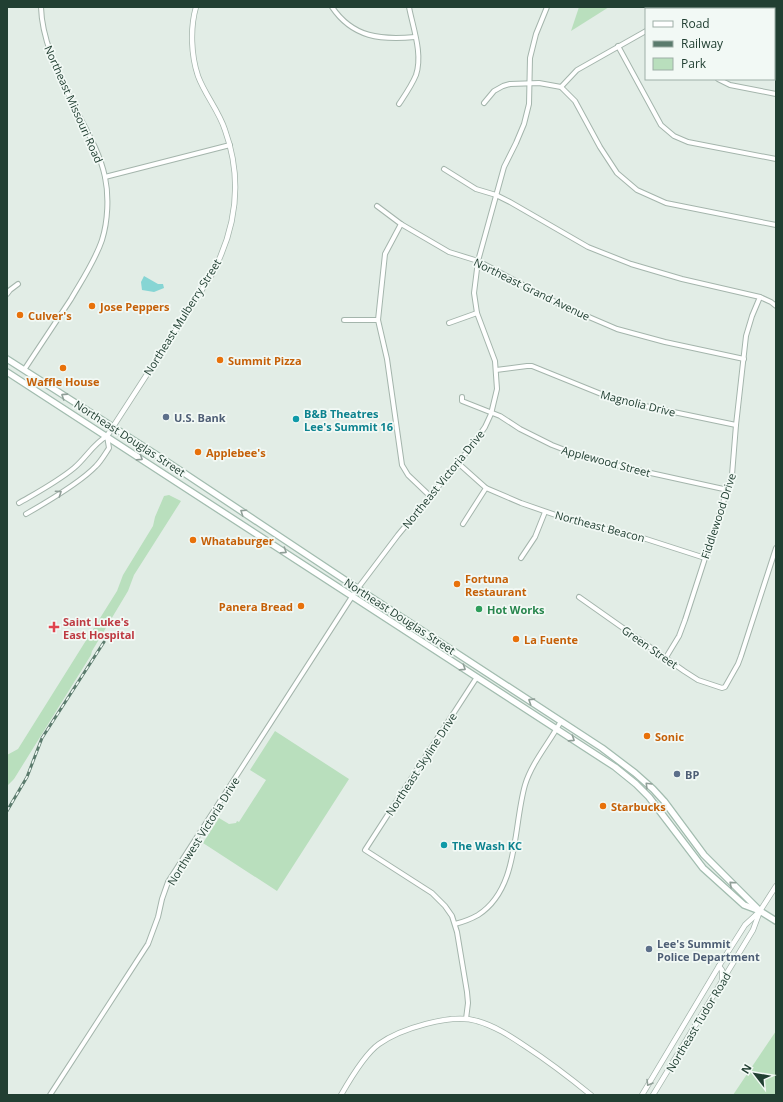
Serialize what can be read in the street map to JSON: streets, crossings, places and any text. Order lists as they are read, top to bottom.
{
  "streets": {
    "main road": ["Northeast Douglas Street"],
    "street": [
      "Northeast Missouri Road",
      "Northeast Grand Avenue",
      "Northeast Mulberry Street",
      "Magnolia Drive",
      "Applewood Street",
      "Northeast Victoria Drive",
      "Fiddlewood Drive",
      "Northeast Beacon",
      "Green Street",
      "Northeast Skyline Drive",
      "Northwest Victoria Drive",
      "Northeast Tudor Road"
    ]
  },
  "crossings": [
    ["Northeast Missouri Road", "Northeast Douglas Street"],
    ["Northeast Grand Avenue", "Northeast Victoria Drive"],
    ["Northeast Grand Avenue", "Fiddlewood Drive"],
    ["Northeast Mulberry Street", "Northeast Douglas Street"],
    ["Magnolia Drive", "Northeast Victoria Drive"],
    ["Magnolia Drive", "Fiddlewood Drive"],
    ["Northeast Douglas Street", "Northeast Victoria Drive"],
    ["Northeast Douglas Street", "Northeast Skyline Drive"],
    ["Northeast Douglas Street", "Northeast Tudor Road"],
    ["Applewood Street", "Northeast Victoria Drive"],
    ["Applewood Street", "Fiddlewood Drive"],
    ["Northeast Victoria Drive", "Northeast Beacon"],
    ["Northeast Victoria Drive", "Northwest Victoria Drive"],
    ["Fiddlewood Drive", "Northeast Beacon"],
    ["Fiddlewood Drive", "Green Street"]
  ],
  "places": {
    "other": [
      "Jose Peppers",
      "Culver's",
      "Summit Pizza",
      "Waffle House",
      "U.S. Bank",
      "B&B Theatres Lee's Summit 16",
      "Applebee's",
      "Whataburger",
      "Fortuna Restaurant",
      "Panera Bread",
      "Hot Works",
      "La Fuente",
      "Sonic",
      "BP",
      "Starbucks",
      "The Wash KC",
      "Lee's Summit Police Department"
    ],
    "health": ["Saint Luke's East Hospital"]
  },
  "legend": ["Road", "Railway", "Park"],
  "north": "top left"
}
